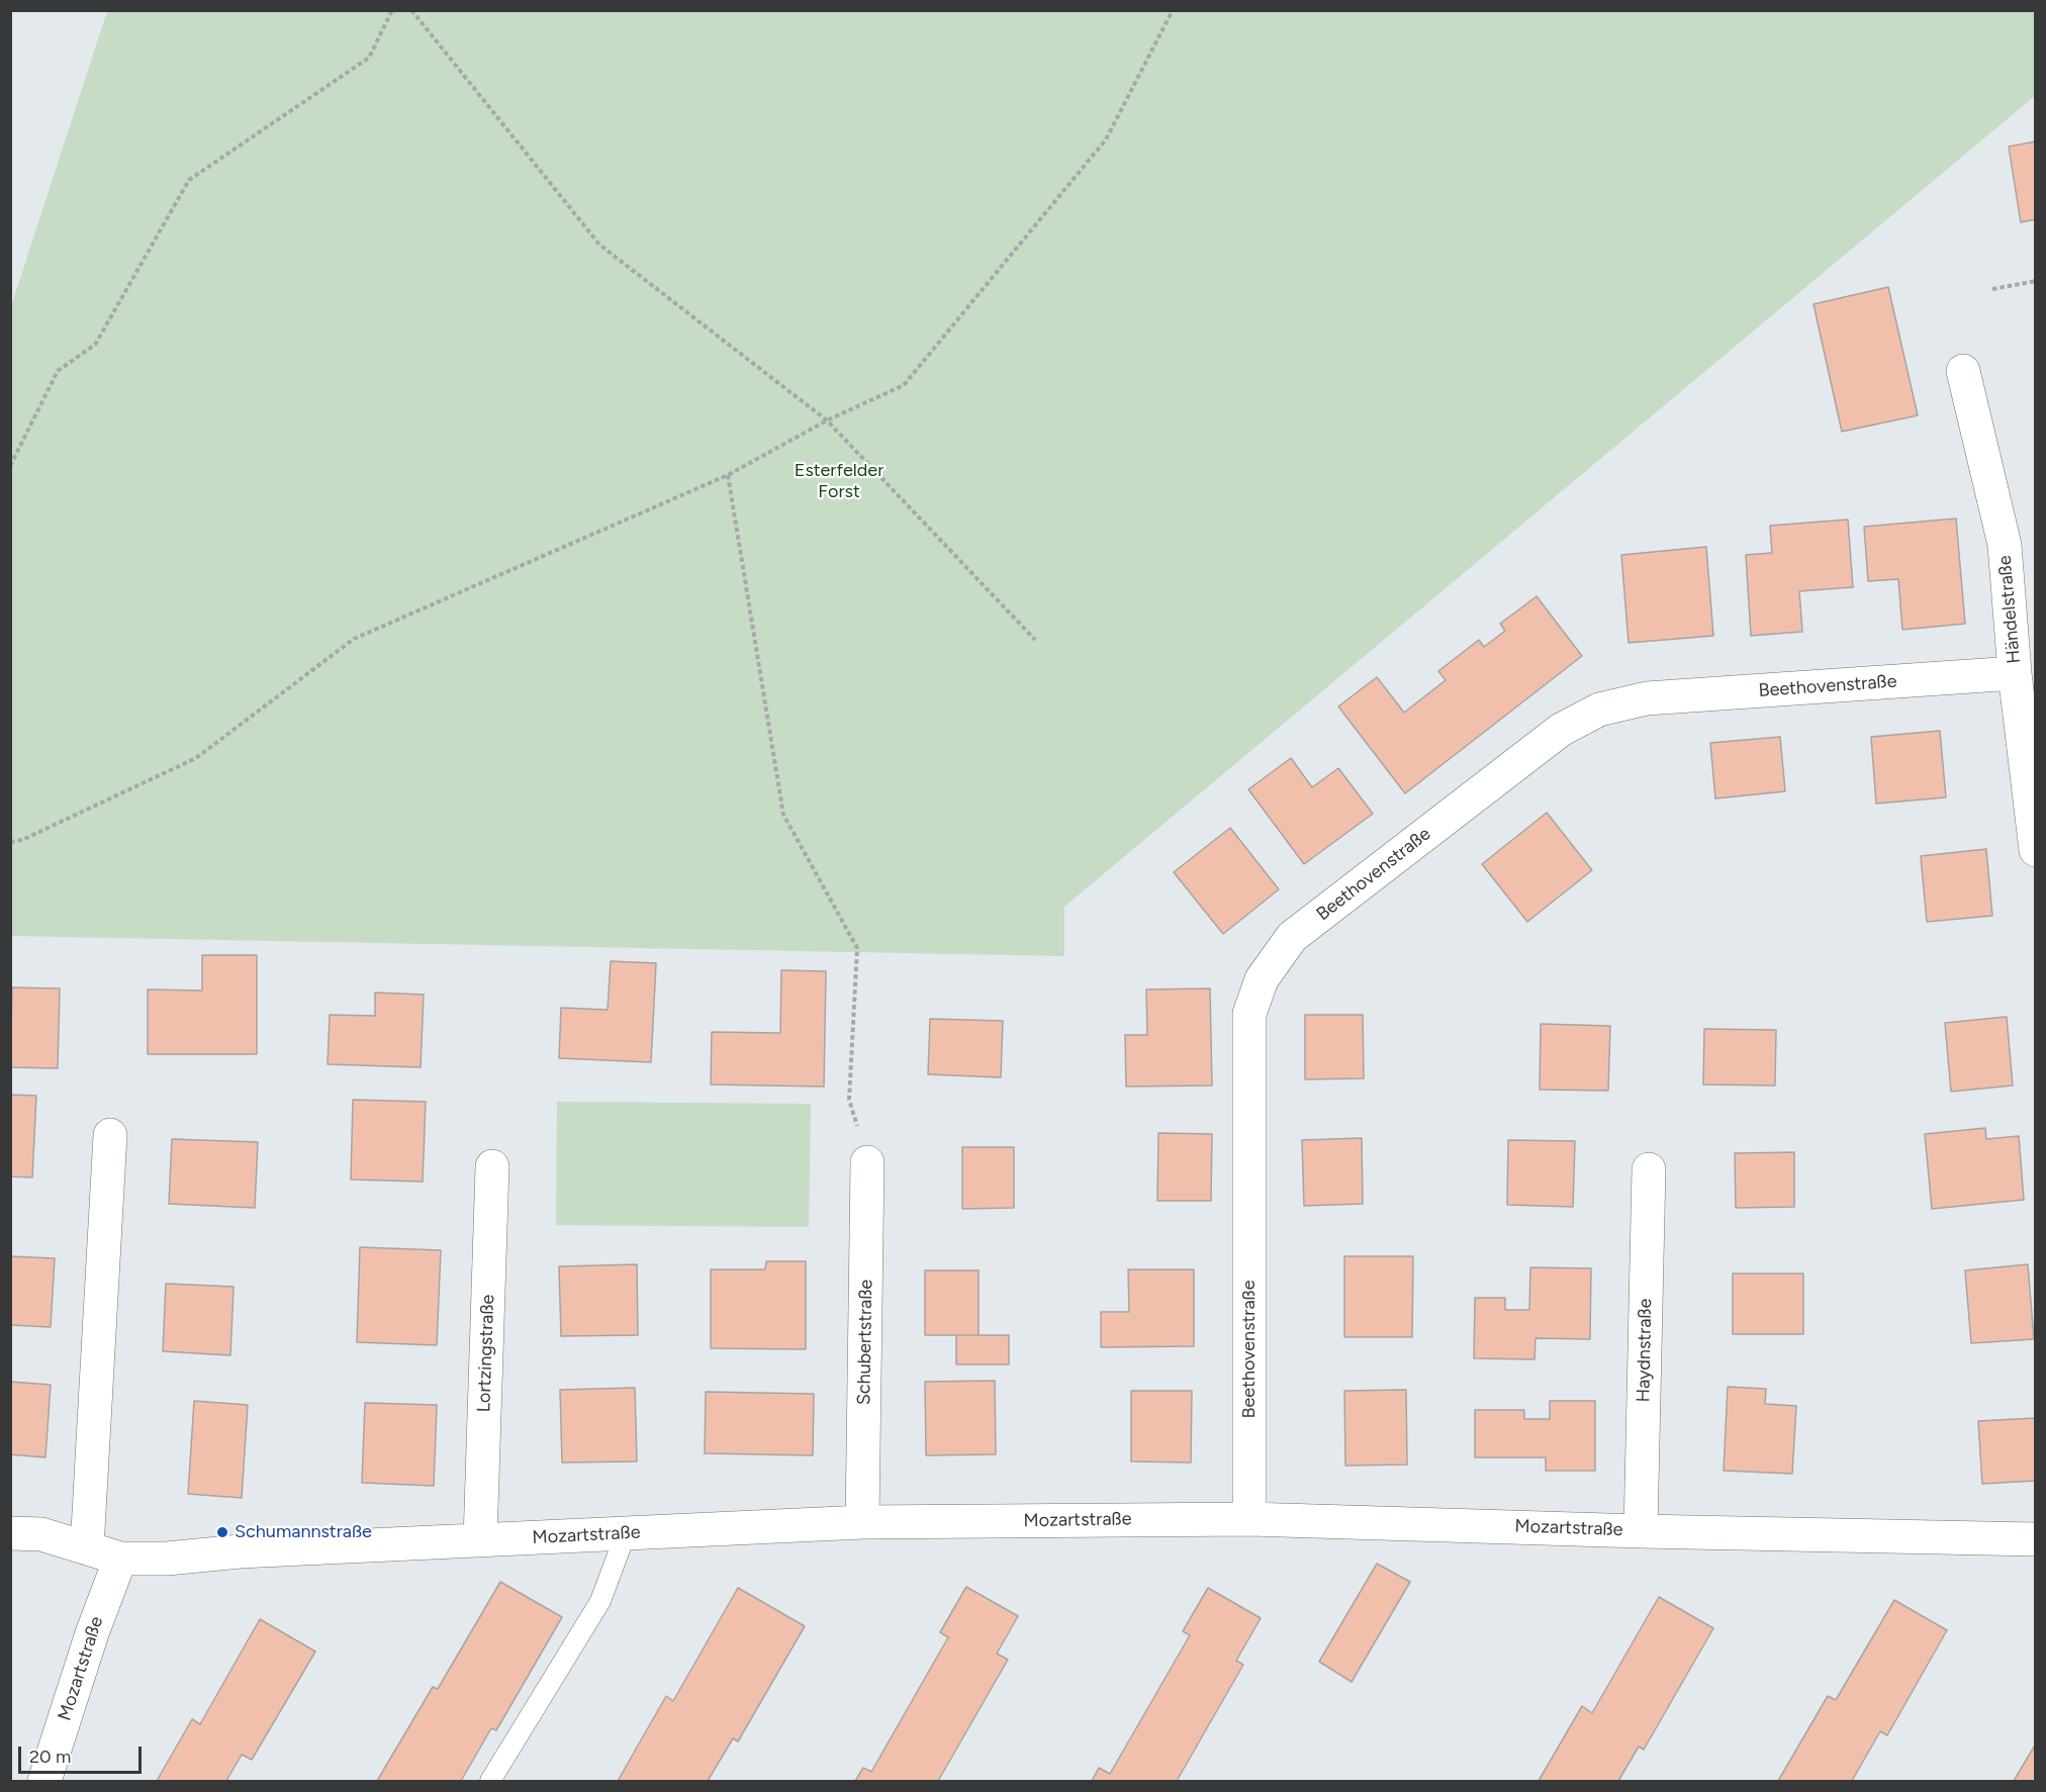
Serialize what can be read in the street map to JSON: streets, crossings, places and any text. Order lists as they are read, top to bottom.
{
  "streets": {
    "street": [
      "Händelstraße",
      "Beethovenstraße",
      "Schubertstraße",
      "Haydnstraße",
      "Lortzingstraße",
      "Mozartstraße"
    ]
  },
  "crossings": [
    ["Händelstraße", "Beethovenstraße"],
    ["Beethovenstraße", "Mozartstraße"],
    ["Schubertstraße", "Mozartstraße"],
    ["Haydnstraße", "Mozartstraße"],
    ["Lortzingstraße", "Mozartstraße"]
  ],
  "parks": ["Esterfelder Forst"],
  "places": ["Schumannstraße"],
  "scale_bar": "20 m"
}
